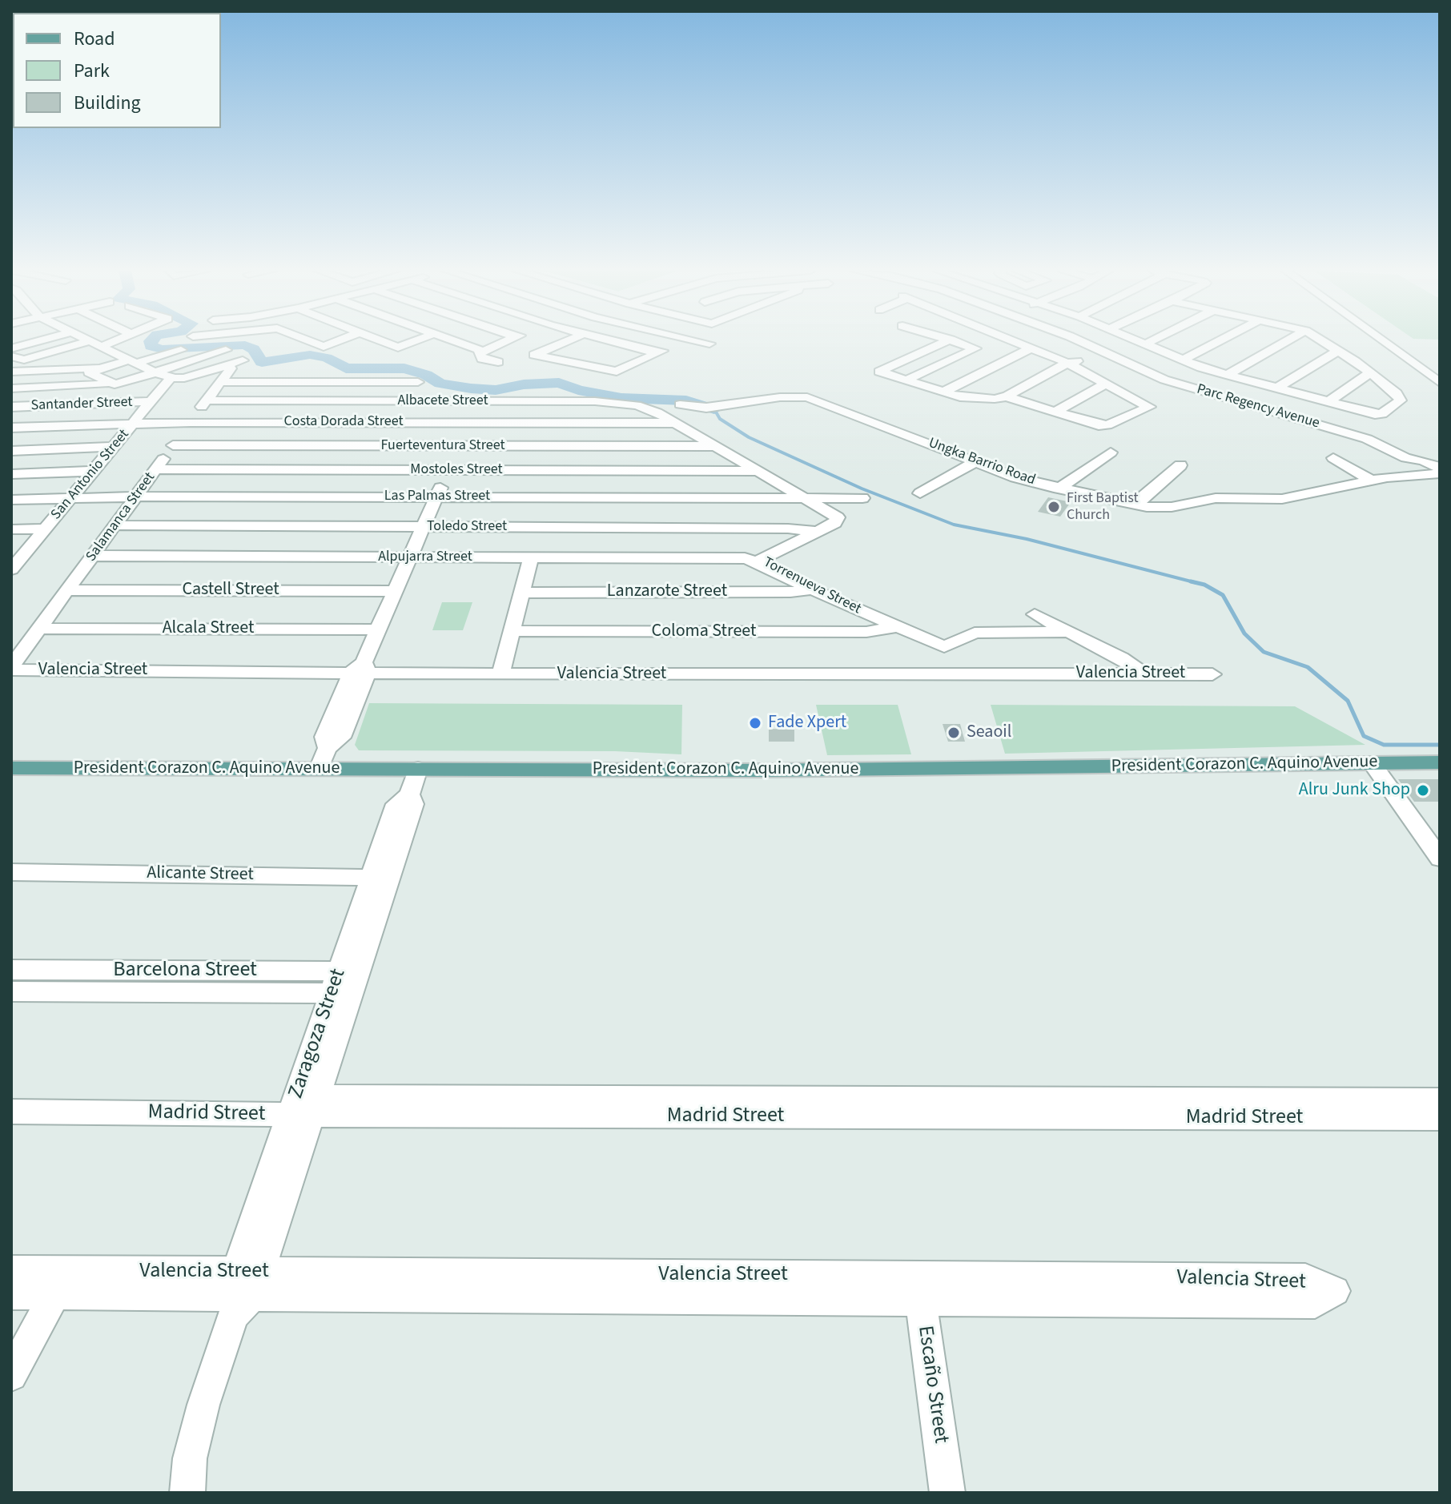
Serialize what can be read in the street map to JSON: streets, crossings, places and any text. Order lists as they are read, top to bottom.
{
  "streets": {
    "main road": ["President Corazon C. Aquino Avenue"],
    "street": [
      "Albacete Street",
      "Santander Street",
      "Parc Regency Avenue",
      "Costa Dorada Street",
      "Fuerteventura Street",
      "Ungka Barrio Road",
      "Mostoles Street",
      "San Antonio Street",
      "Las Palmas Street",
      "Salamanca Street",
      "Toledo Street",
      "Alpujarra Street",
      "Torrenueva Street",
      "Castell Street",
      "Lanzarote Street",
      "Alcala Street",
      "Coloma Street",
      "Valencia Street",
      "Alicante Street",
      "Barcelona Street",
      "Zaragoza Street",
      "Madrid Street",
      "Escaño Street"
    ]
  },
  "crossings": [
    ["Albacete Street", "Costa Dorada Street"],
    ["Albacete Street", "Salamanca Street"],
    ["Albacete Street", "Torrenueva Street"],
    ["Santander Street", "San Antonio Street"],
    ["Parc Regency Avenue", "Ungka Barrio Road"],
    ["Costa Dorada Street", "San Antonio Street"],
    ["Costa Dorada Street", "Salamanca Street"],
    ["Costa Dorada Street", "Torrenueva Street"],
    ["Fuerteventura Street", "Salamanca Street"],
    ["Fuerteventura Street", "Torrenueva Street"],
    ["Mostoles Street", "Salamanca Street"],
    ["Mostoles Street", "Torrenueva Street"],
    ["San Antonio Street", "Las Palmas Street"],
    ["Las Palmas Street", "Salamanca Street"],
    ["Las Palmas Street", "Torrenueva Street"],
    ["Salamanca Street", "Toledo Street"],
    ["Salamanca Street", "Alpujarra Street"],
    ["Salamanca Street", "Castell Street"],
    ["Salamanca Street", "Alcala Street"],
    ["Salamanca Street", "Valencia Street"],
    ["Toledo Street", "Torrenueva Street"],
    ["Alpujarra Street", "Torrenueva Street"],
    ["Torrenueva Street", "Lanzarote Street"],
    ["Torrenueva Street", "Coloma Street"],
    ["Valencia Street", "Zaragoza Street"],
    ["Valencia Street", "Escaño Street"],
    ["President Corazon C. Aquino Avenue", "Zaragoza Street"],
    ["Alicante Street", "Zaragoza Street"],
    ["Barcelona Street", "Zaragoza Street"],
    ["Zaragoza Street", "Madrid Street"]
  ],
  "places": [
    "First Baptist Church",
    "Fade Xpert",
    "Seaoil",
    "Alru Junk Shop"
  ],
  "legend": ["Road", "Park", "Building"]
}
